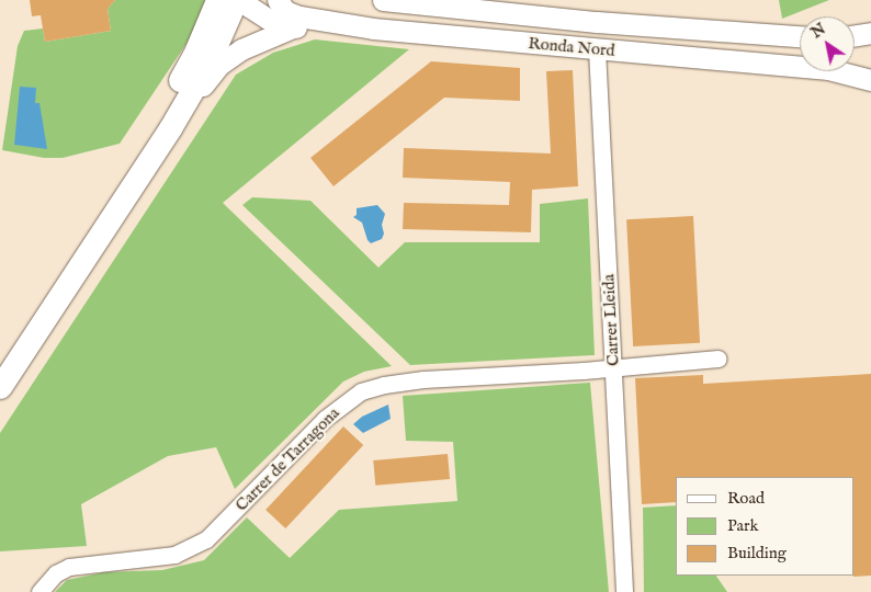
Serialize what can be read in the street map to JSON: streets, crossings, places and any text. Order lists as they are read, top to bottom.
{
  "streets": {
    "main road": ["Ronda Nord"],
    "street": ["Carrer Lleida", "Carrer de Tarragona"]
  },
  "crossings": [
    ["Ronda Nord", "Carrer Lleida"],
    ["Carrer Lleida", "Carrer de Tarragona"]
  ],
  "legend": ["Road", "Park", "Building"],
  "north": "top left"
}
